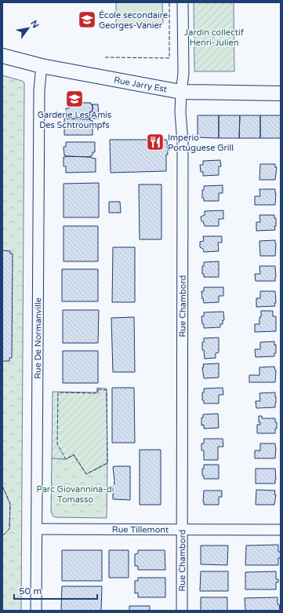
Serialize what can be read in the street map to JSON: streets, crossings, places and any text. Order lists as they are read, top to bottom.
{
  "streets": {
    "main road": ["Rue Jarry Est"],
    "street": ["Rue Chambord", "Rue De Normanville", "Rue Tillemont"]
  },
  "crossings": [
    ["Rue Jarry Est", "Rue Chambord"],
    ["Rue Jarry Est", "Rue De Normanville"],
    ["Rue Chambord", "Rue Tillemont"],
    ["Rue De Normanville", "Rue Tillemont"]
  ],
  "parks": ["Jardin collectif Henri-Julien", "Parc Giovannina-di Tomasso"],
  "places": {
    "school or university": ["École secondaire Georges-Vanier", "Garderie Les Amis Des Schtroumpfs"],
    "restaurant": ["Imperio Portuguese Grill"]
  },
  "scale_bar": "50 m",
  "north": "top right"
}
